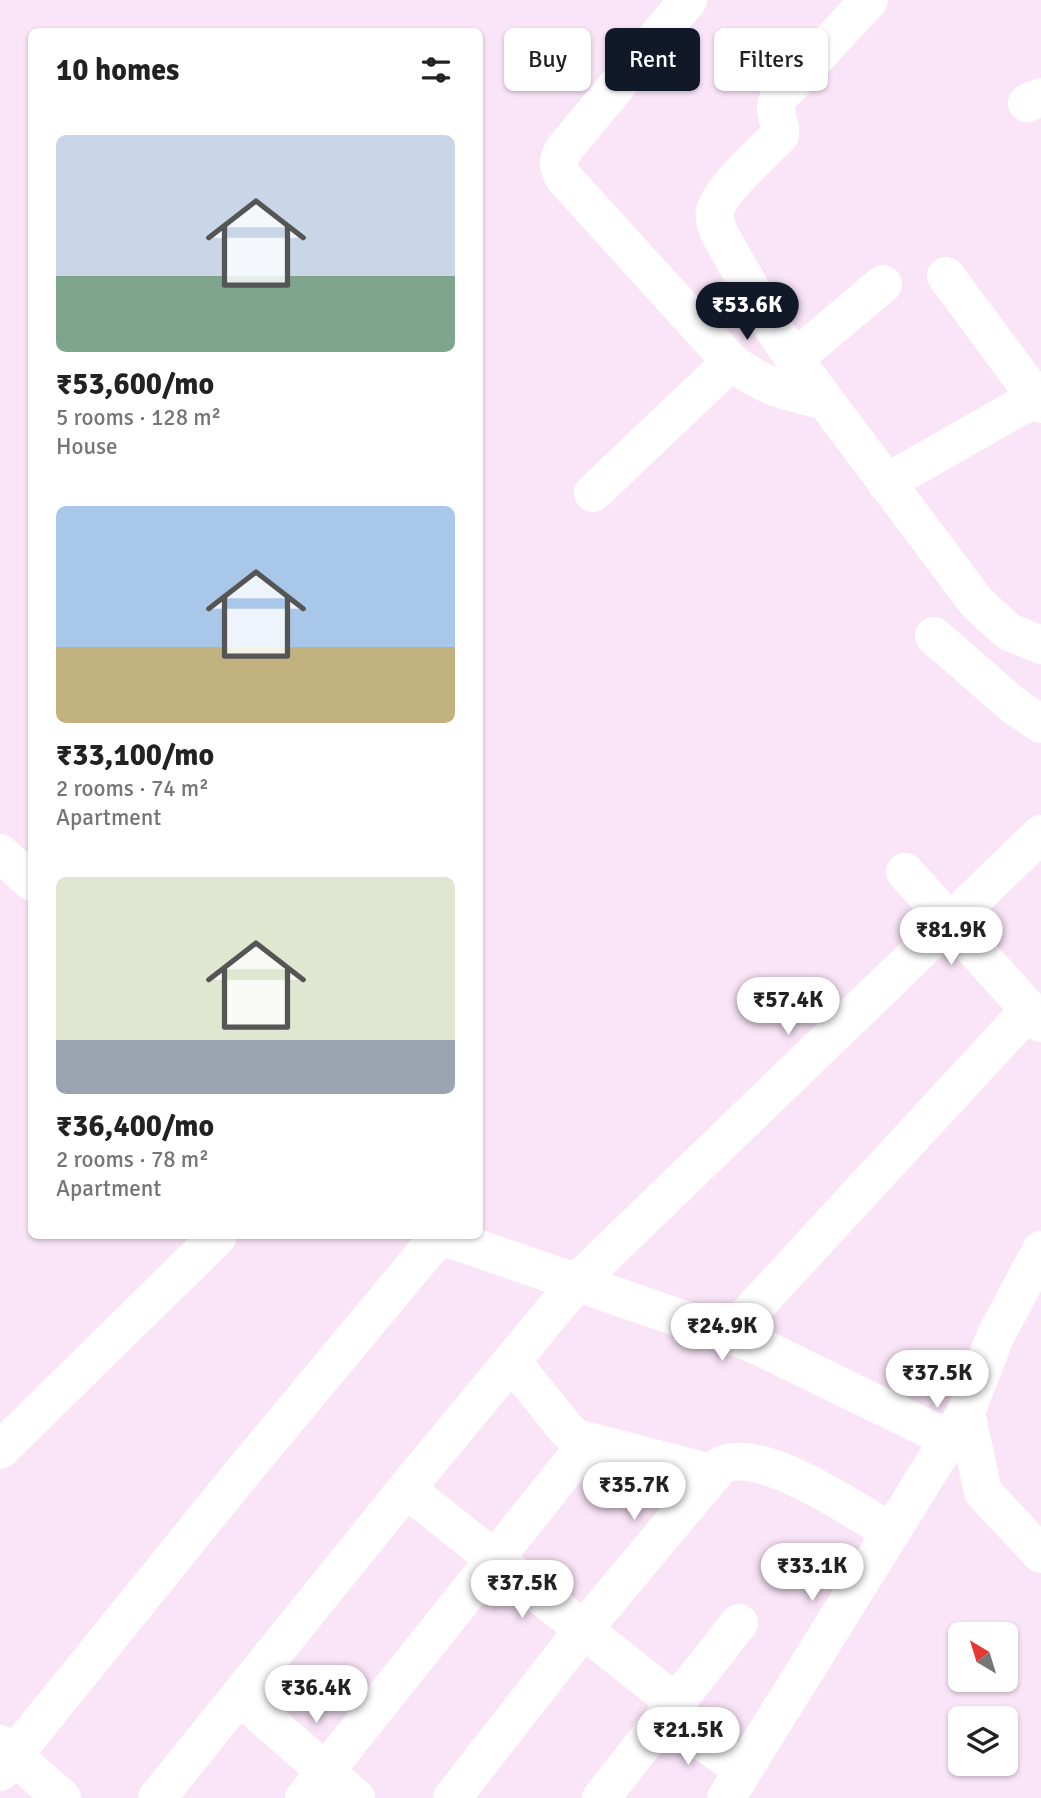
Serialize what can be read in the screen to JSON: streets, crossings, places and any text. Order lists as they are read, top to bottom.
{
  "north": "top left",
  "page": {
    "chip": ["Buy", "Rent", "Filters"],
    "heading": "10 homes",
    "list": [
      {
        "name": "₹53,600/mo",
        "note": "5 rooms · 128 m² · House"
      },
      {
        "name": "₹33,100/mo",
        "note": "2 rooms · 74 m² · Apartment"
      },
      {
        "name": "₹36,400/mo",
        "note": "2 rooms · 78 m² · Apartment"
      }
    ],
    "price": [
      "₹53.6K",
      "₹81.9K",
      "₹57.4K",
      "₹24.9K",
      "₹37.5K",
      "₹35.7K",
      "₹33.1K",
      "₹37.5K",
      "₹36.4K",
      "₹21.5K"
    ]
  }
}
